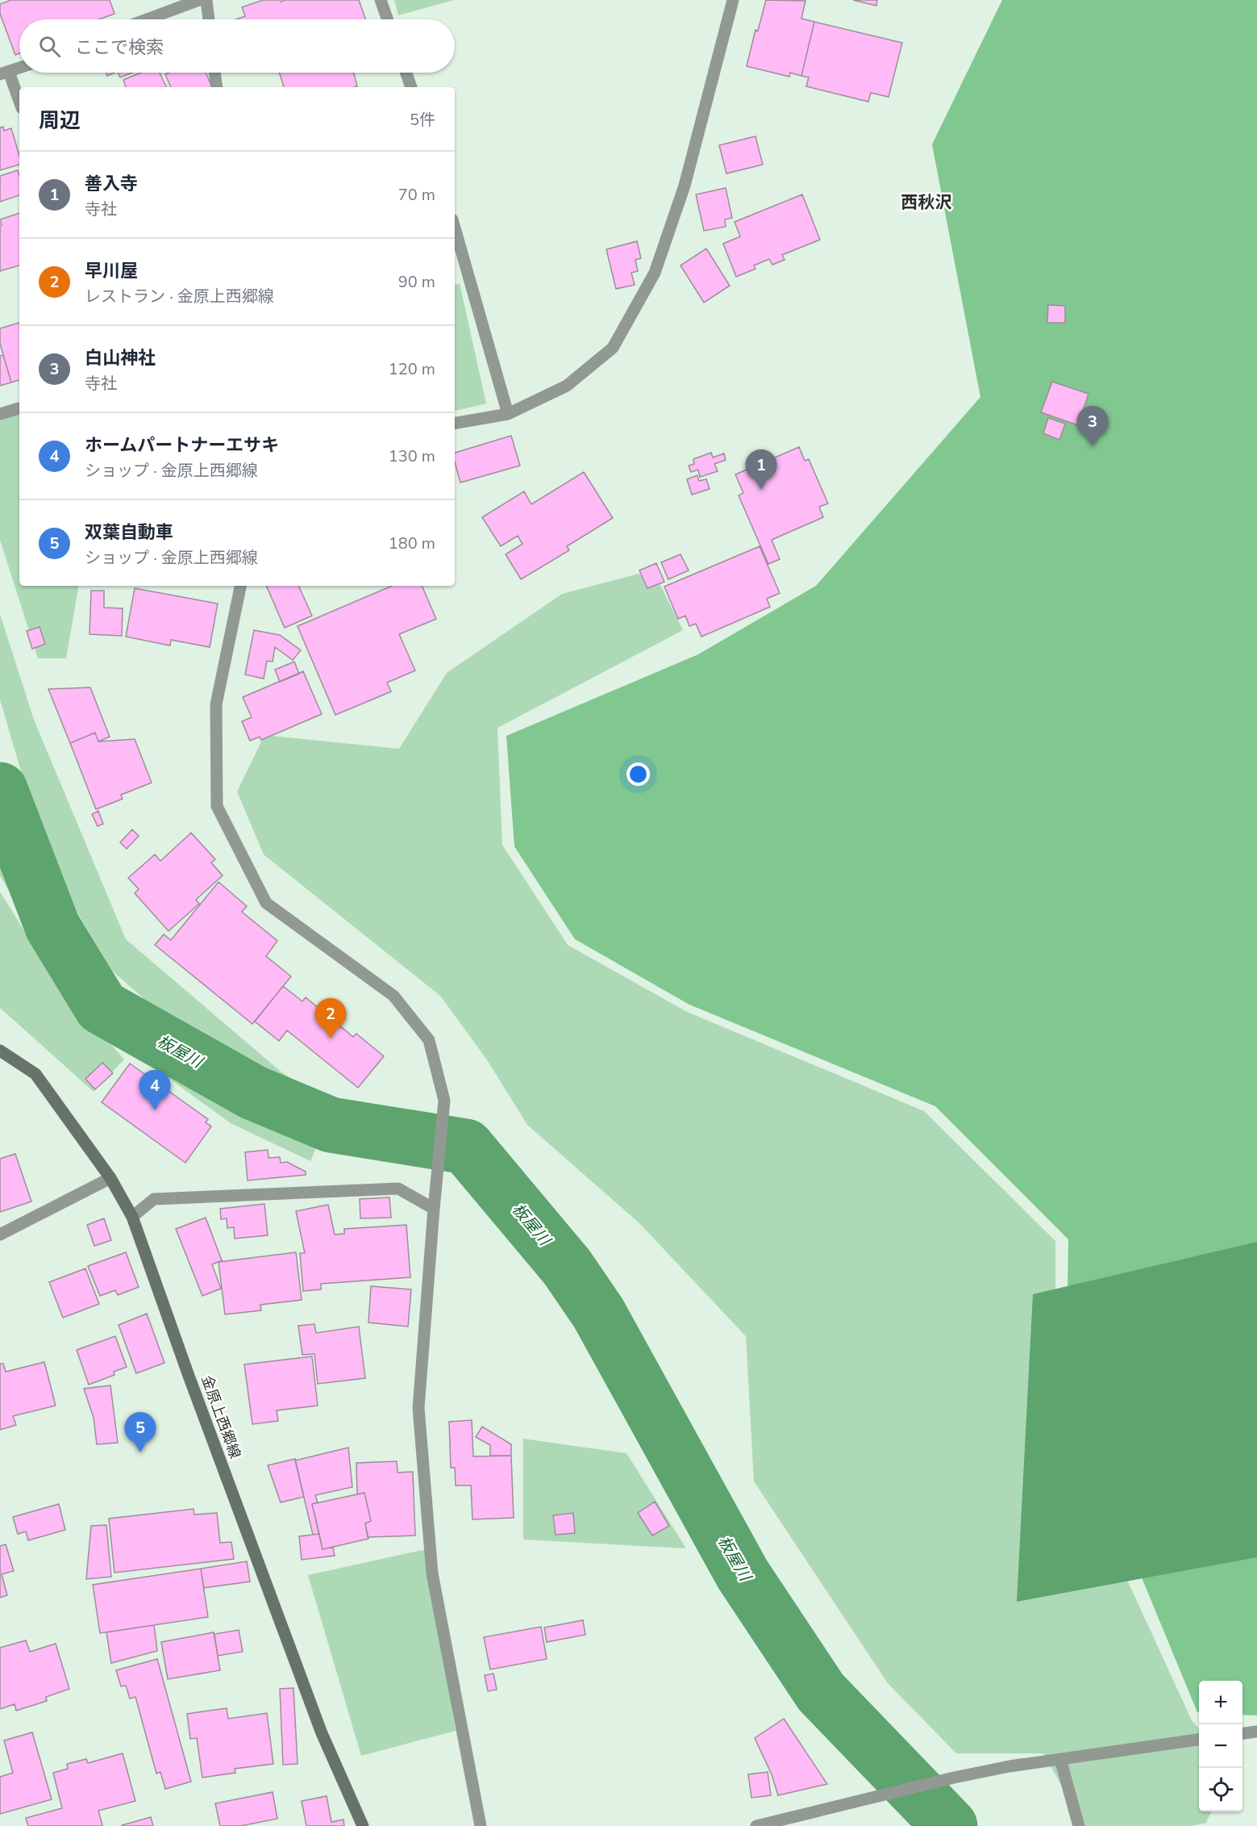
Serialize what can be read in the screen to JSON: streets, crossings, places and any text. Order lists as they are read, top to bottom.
{
  "streets": {
    "main road": ["金原上西郷線"]
  },
  "districts": ["西秋沢"],
  "water": ["板屋川"],
  "page": {
    "search": "ここで検索",
    "heading": ["周辺", "5件"],
    "list": [
      {
        "mark": "1",
        "name": "善入寺",
        "note": "寺社",
        "value": "70 m"
      },
      {
        "mark": "2",
        "name": "早川屋",
        "note": "レストラン · 金原上西郷線",
        "value": "90 m"
      },
      {
        "mark": "3",
        "name": "白山神社",
        "note": "寺社",
        "value": "120 m"
      },
      {
        "mark": "4",
        "name": "ホームパートナーエサキ",
        "note": "ショップ · 金原上西郷線",
        "value": "130 m"
      },
      {
        "mark": "5",
        "name": "双葉自動車",
        "note": "ショップ · 金原上西郷線",
        "value": "180 m"
      }
    ],
    "pins": [
      "3",
      "1",
      "2",
      "4",
      "5"
    ],
    "map_buttons": ["+", "−"]
  }
}
